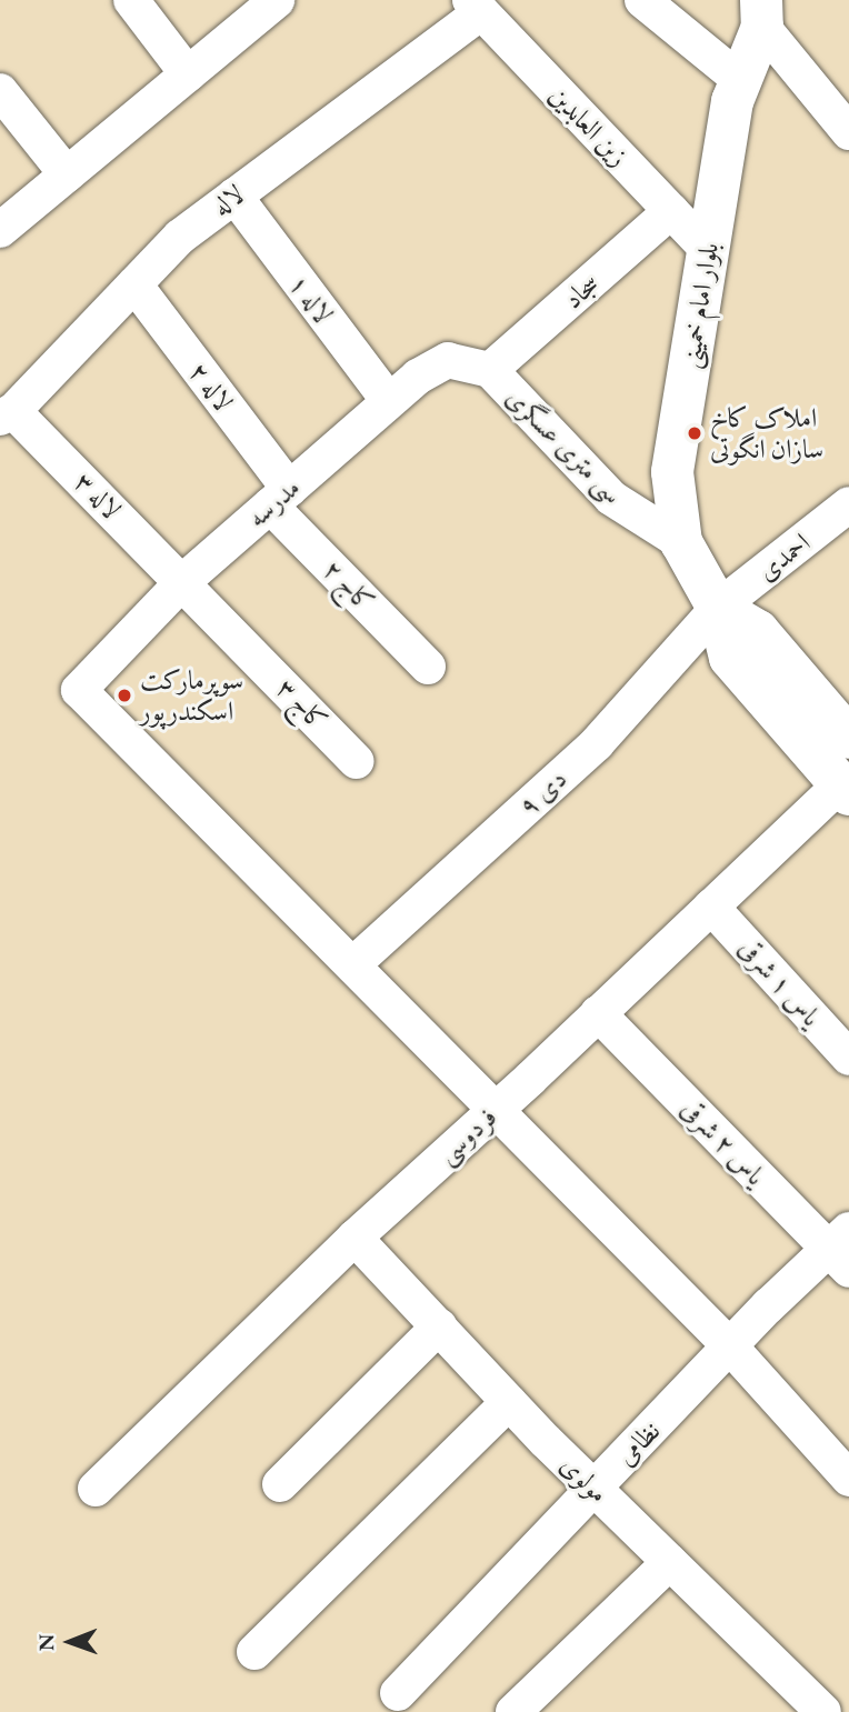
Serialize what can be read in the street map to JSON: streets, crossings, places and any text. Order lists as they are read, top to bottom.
{
  "streets": {
    "main road": ["بلوار امام خمینی"],
    "street": [
      "زین العابدین",
      "لاله",
      "سجاد",
      "لاله ۱",
      "لاله ۲",
      "سی متری عسگری",
      "لاله ۳",
      "مدرسه",
      "احمدی",
      "کاج ۲",
      "کاج ۳",
      "۹ دی",
      "یاس ۱ شرقی",
      "فردوسی",
      "یاس ۲ شرقی",
      "نظامی",
      "مولوی"
    ]
  },
  "crossings": [
    ["زین العابدین", "لاله"],
    ["زین العابدین", "سجاد"],
    ["زین العابدین", "بلوار امام خمینی"],
    ["لاله", "لاله ۱"],
    ["لاله", "لاله ۲"],
    ["لاله", "لاله ۳"],
    ["سجاد", "سی متری عسگری"],
    ["سجاد", "مدرسه"],
    ["لاله ۱", "مدرسه"],
    ["بلوار امام خمینی", "سی متری عسگری"],
    ["بلوار امام خمینی", "احمدی"],
    ["بلوار امام خمینی", "۹ دی"],
    ["بلوار امام خمینی", "فردوسی"],
    ["لاله ۲", "مدرسه"],
    ["لاله ۲", "کاج ۲"],
    ["سی متری عسگری", "مدرسه"],
    ["لاله ۳", "مدرسه"],
    ["لاله ۳", "کاج ۳"],
    ["مدرسه", "کاج ۲"],
    ["مدرسه", "کاج ۳"],
    ["مدرسه", "۹ دی"],
    ["احمدی", "۹ دی"],
    ["یاس ۱ شرقی", "فردوسی"],
    ["فردوسی", "یاس ۲ شرقی"],
    ["فردوسی", "مولوی"],
    ["یاس ۲ شرقی", "نظامی"],
    ["نظامی", "مولوی"]
  ],
  "places": ["املاک کاخ سازان انگوتی", "سوپرمارکت اسکندرپور"],
  "north": "left"
}
